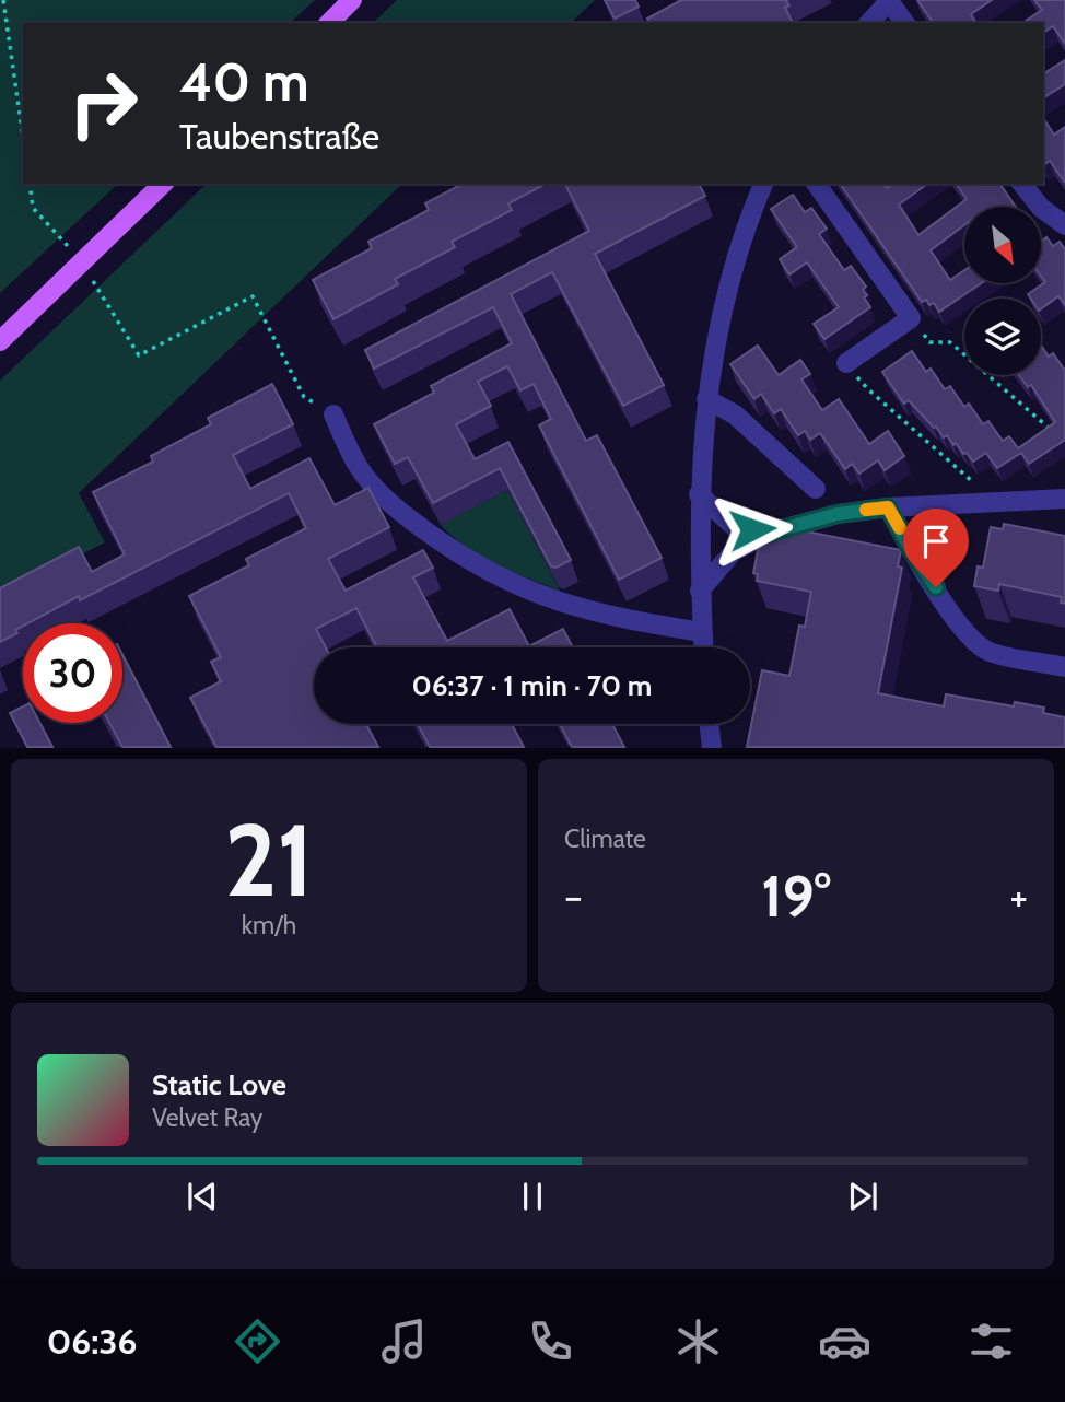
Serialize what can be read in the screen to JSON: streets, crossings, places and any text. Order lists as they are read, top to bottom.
{
  "north": "bottom right",
  "page": {
    "turn": ["40 m", "Taubenstraße"],
    "limit": "30",
    "trip": "06:37 · 1 min · 70 m",
    "tile": [
      ["21", "km/h"],
      "Climate"
    ],
    "heat": ["−", "19°", "+"],
    "song": ["Static Love", "Velvet Ray"],
    "tabs": "06:36"
  }
}
